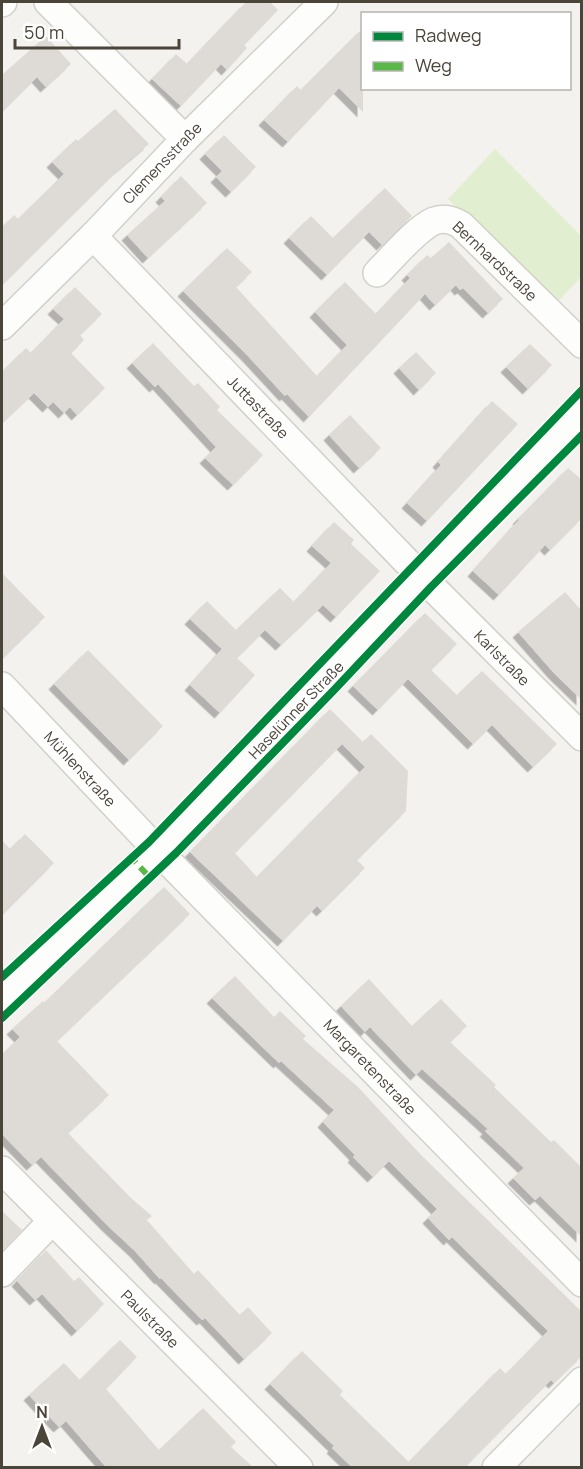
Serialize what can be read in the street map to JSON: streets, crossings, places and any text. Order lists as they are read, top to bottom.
{
  "streets": {
    "street": [
      "Clemensstraße",
      "Bernhardstraße",
      "Juttastraße",
      "Karlstraße",
      "Haselünner Straße",
      "Mühlenstraße",
      "Margaretenstraße",
      "Paulstraße"
    ]
  },
  "crossings": [
    ["Clemensstraße", "Juttastraße"],
    ["Juttastraße", "Karlstraße"],
    ["Juttastraße", "Haselünner Straße"],
    ["Karlstraße", "Haselünner Straße"],
    ["Haselünner Straße", "Mühlenstraße"],
    ["Haselünner Straße", "Margaretenstraße"],
    ["Mühlenstraße", "Margaretenstraße"]
  ],
  "legend": ["Radweg", "Weg"],
  "scale_bar": "50 m",
  "north": "top"
}
